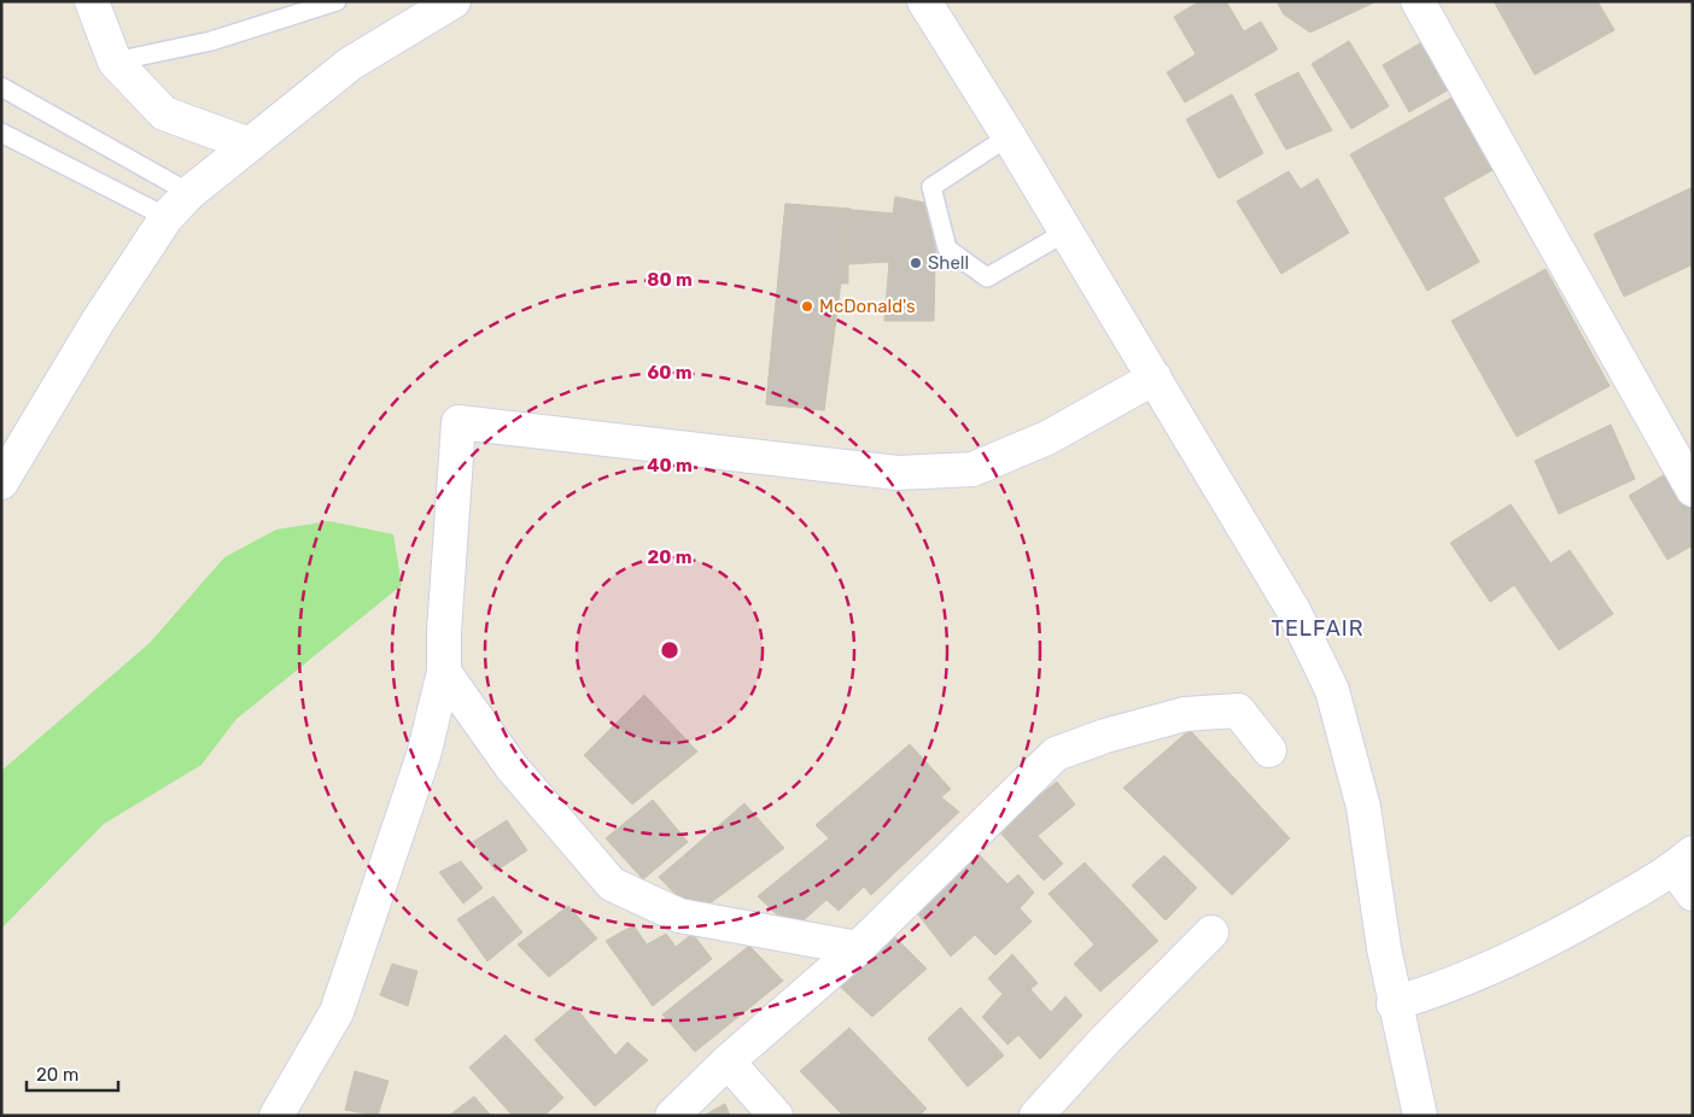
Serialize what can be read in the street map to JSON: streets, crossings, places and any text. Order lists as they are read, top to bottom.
{
  "districts": ["TELFAIR"],
  "places": ["Shell", "McDonald's"],
  "scale_bar": "20 m",
  "rings": [
    "80 m",
    "60 m",
    "40 m",
    "20 m"
  ]
}
